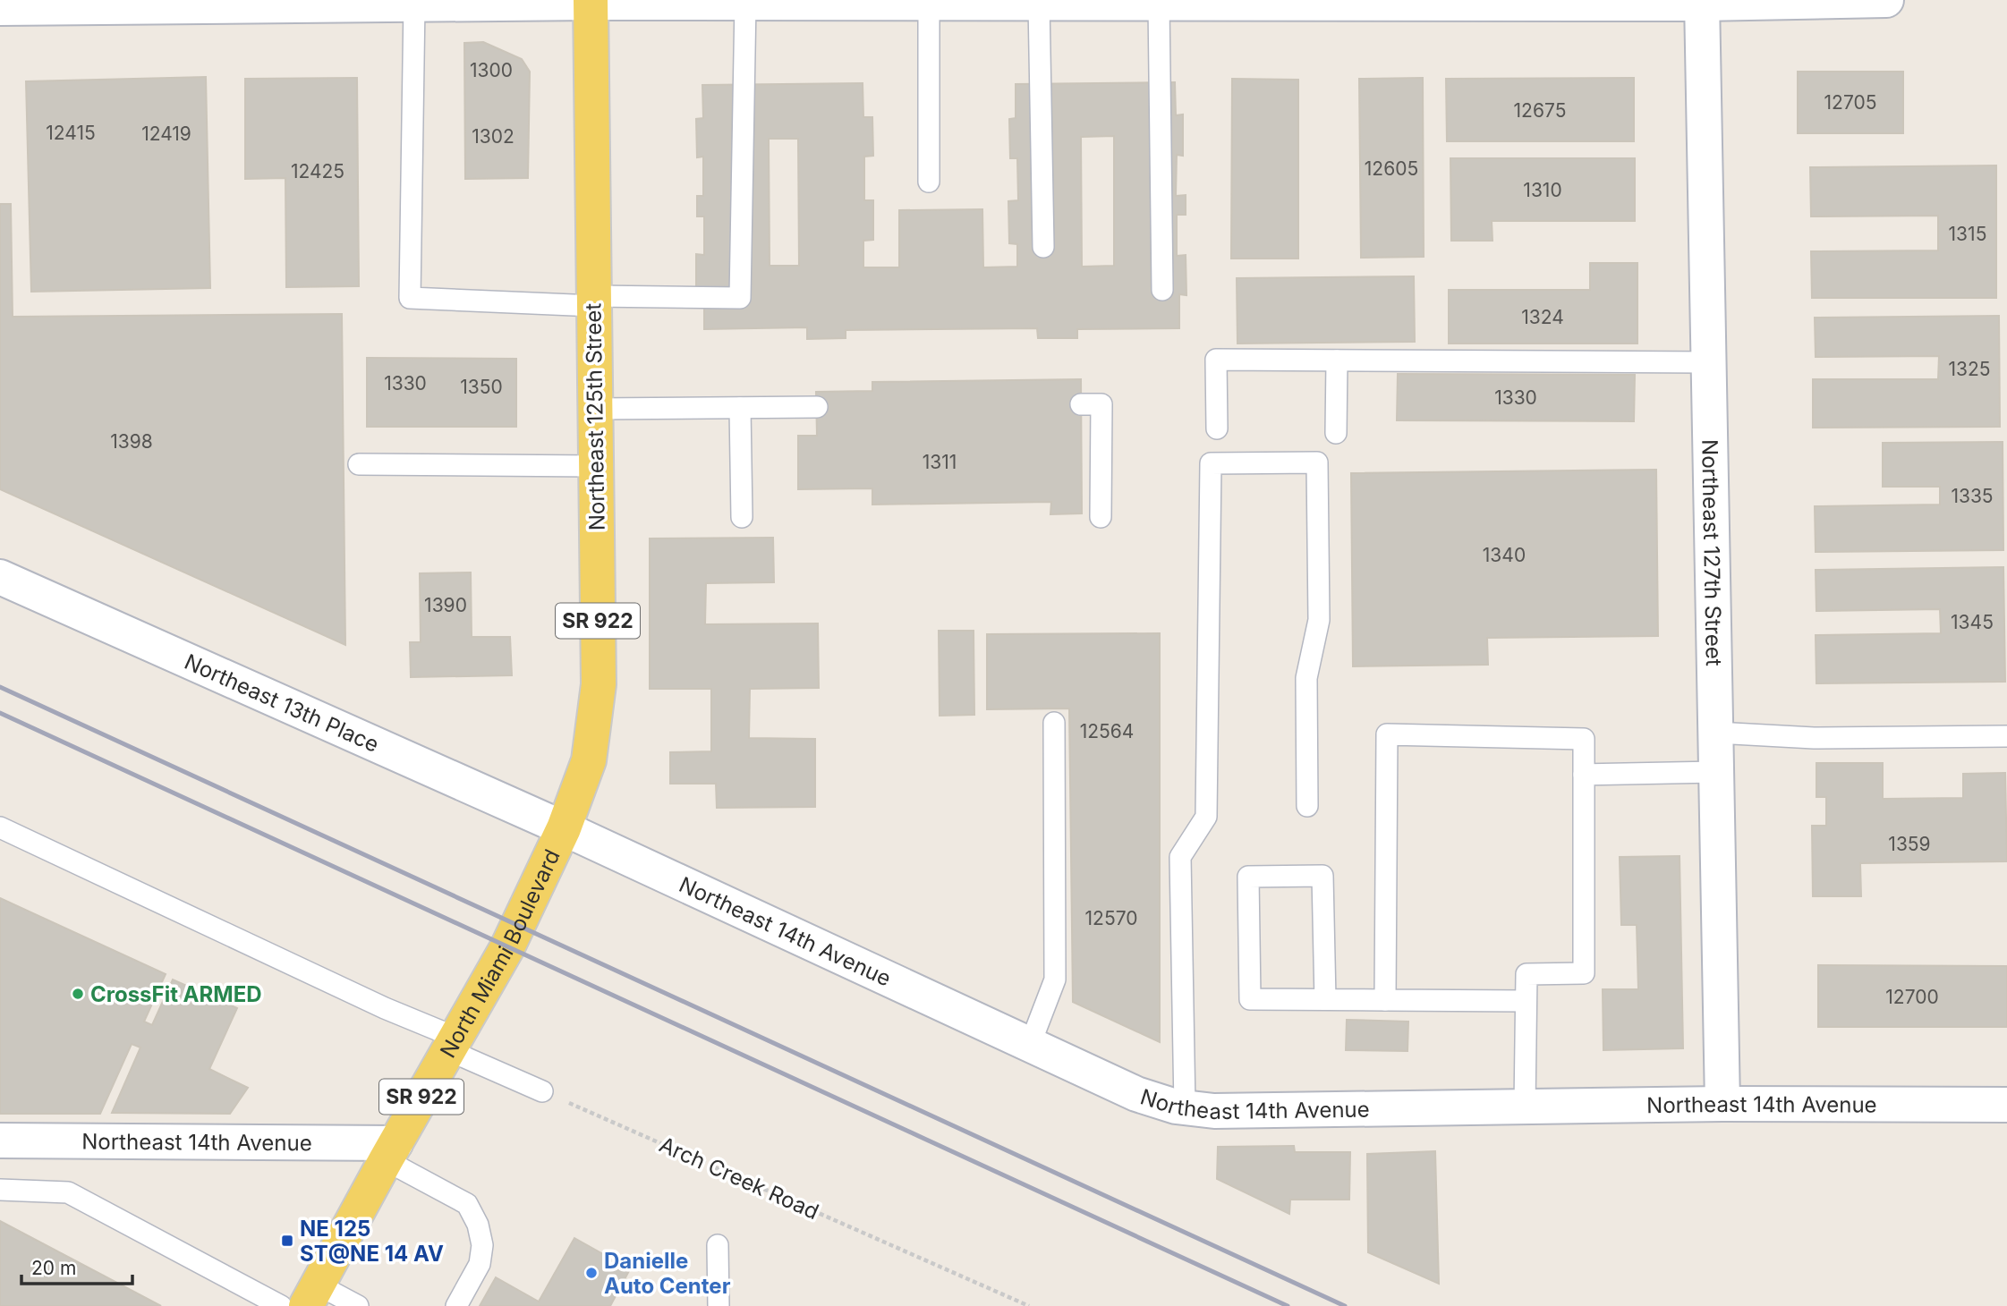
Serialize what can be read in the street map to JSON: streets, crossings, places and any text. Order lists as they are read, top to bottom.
{
  "streets": {
    "main road": ["Northeast 125th Street", "SR 922", "North Miami Boulevard"],
    "street": ["Northeast 127th Street", "Northeast 13th Place", "Northeast 14th Avenue"],
    "path": ["Arch Creek Road"]
  },
  "crossings": [
    ["Northeast 125th Street", "Northeast 13th Place"],
    ["Northeast 125th Street", "Northeast 14th Avenue"],
    ["Northeast 125th Street", "North Miami Boulevard"],
    ["Northeast 127th Street", "Northeast 14th Avenue"],
    ["Northeast 13th Place", "Northeast 14th Avenue"],
    ["Northeast 13th Place", "North Miami Boulevard"],
    ["Northeast 14th Avenue", "North Miami Boulevard"]
  ],
  "places": {
    "other": ["CrossFit ARMED", "Danielle Auto Center"],
    "transit": ["NE 125 ST@NE 14 AV"]
  },
  "house_numbers": [
    "1300",
    "12705",
    "12675",
    "12415",
    "12419",
    "1302",
    "12605",
    "12425",
    "1310",
    "1315",
    "1324",
    "1325",
    "1330",
    "1350",
    "1330",
    "1398",
    "1311",
    "1335",
    "1340",
    "1390",
    "1345",
    "12564",
    "1359",
    "12570",
    "12700"
  ],
  "scale_bar": "20 m"
}
